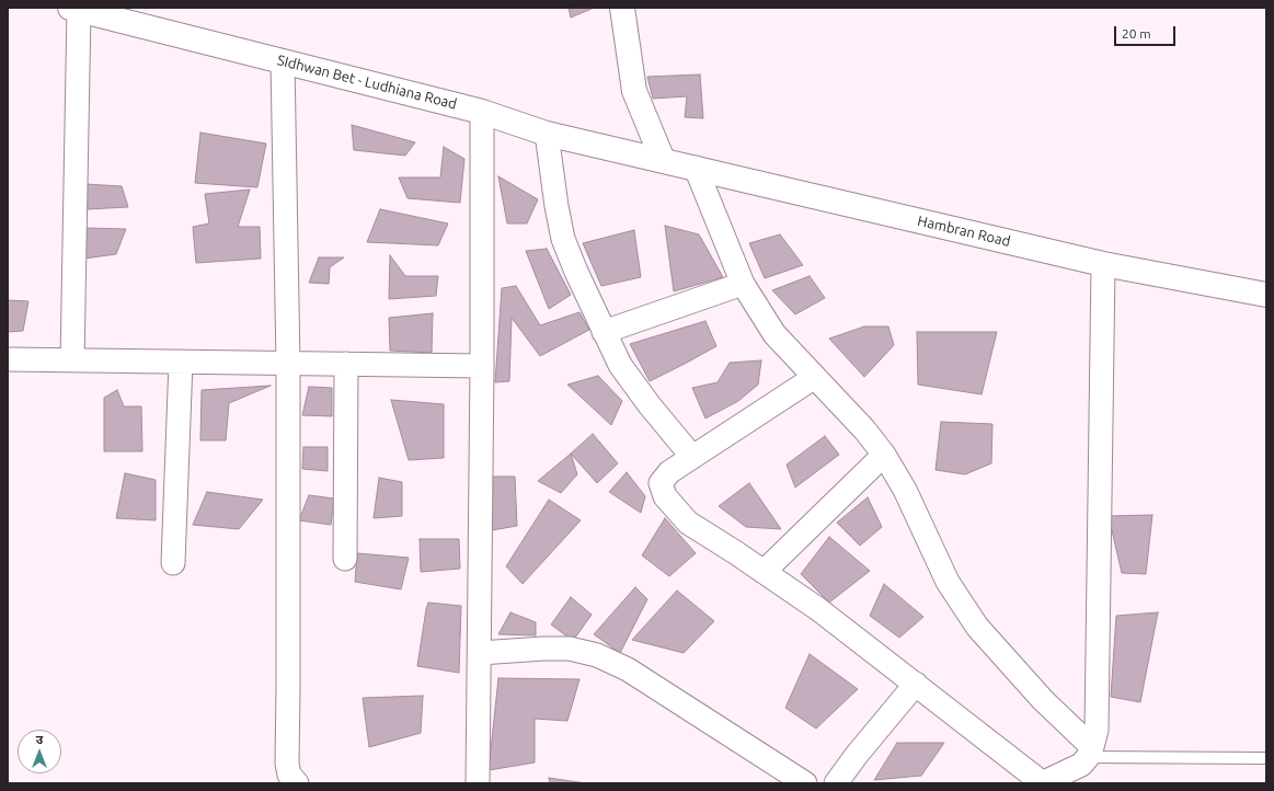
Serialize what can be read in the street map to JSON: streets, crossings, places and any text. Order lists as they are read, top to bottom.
{
  "streets": {
    "main road": ["SIdhwan Bet - Ludhiana Road", "Hambran Road"]
  },
  "crossings": [
    ["SIdhwan Bet - Ludhiana Road", "Hambran Road"]
  ],
  "scale_bar": "20 m",
  "north": "top"
}
